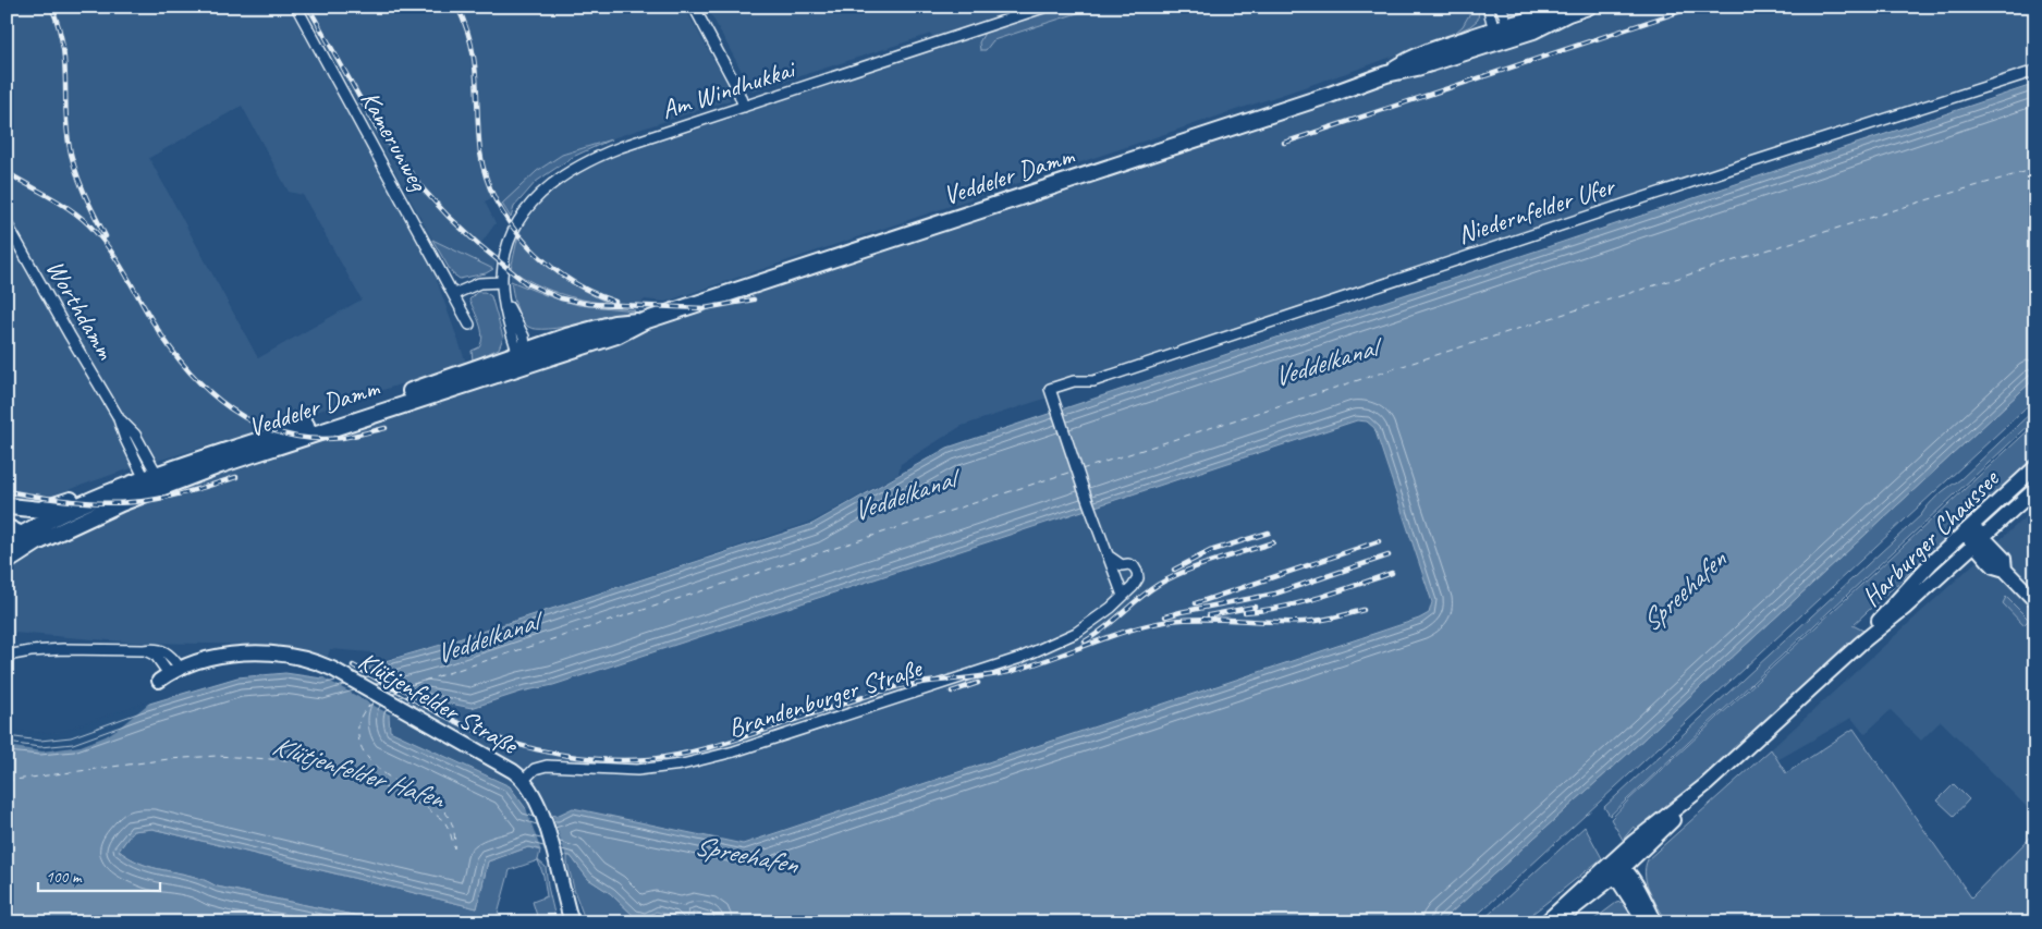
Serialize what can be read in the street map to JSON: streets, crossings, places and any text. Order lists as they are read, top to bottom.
{
  "streets": {
    "main road": ["Veddeler Damm", "Harburger Chaussee", "Klütjenfelder Straße"],
    "street": [
      "Am Windhukkai",
      "Kamerunweg",
      "Niedernfelder Ufer",
      "Worthdamm",
      "Brandenburger Straße"
    ]
  },
  "crossings": [
    ["Am Windhukkai", "Veddeler Damm"],
    ["Veddeler Damm", "Worthdamm"],
    ["Niedernfelder Ufer", "Brandenburger Straße"],
    ["Brandenburger Straße", "Klütjenfelder Straße"]
  ],
  "water": ["Veddelkanal", "Spreehafen", "Klütjenfelder Hafen"],
  "scale_bar": "100 m"
}
